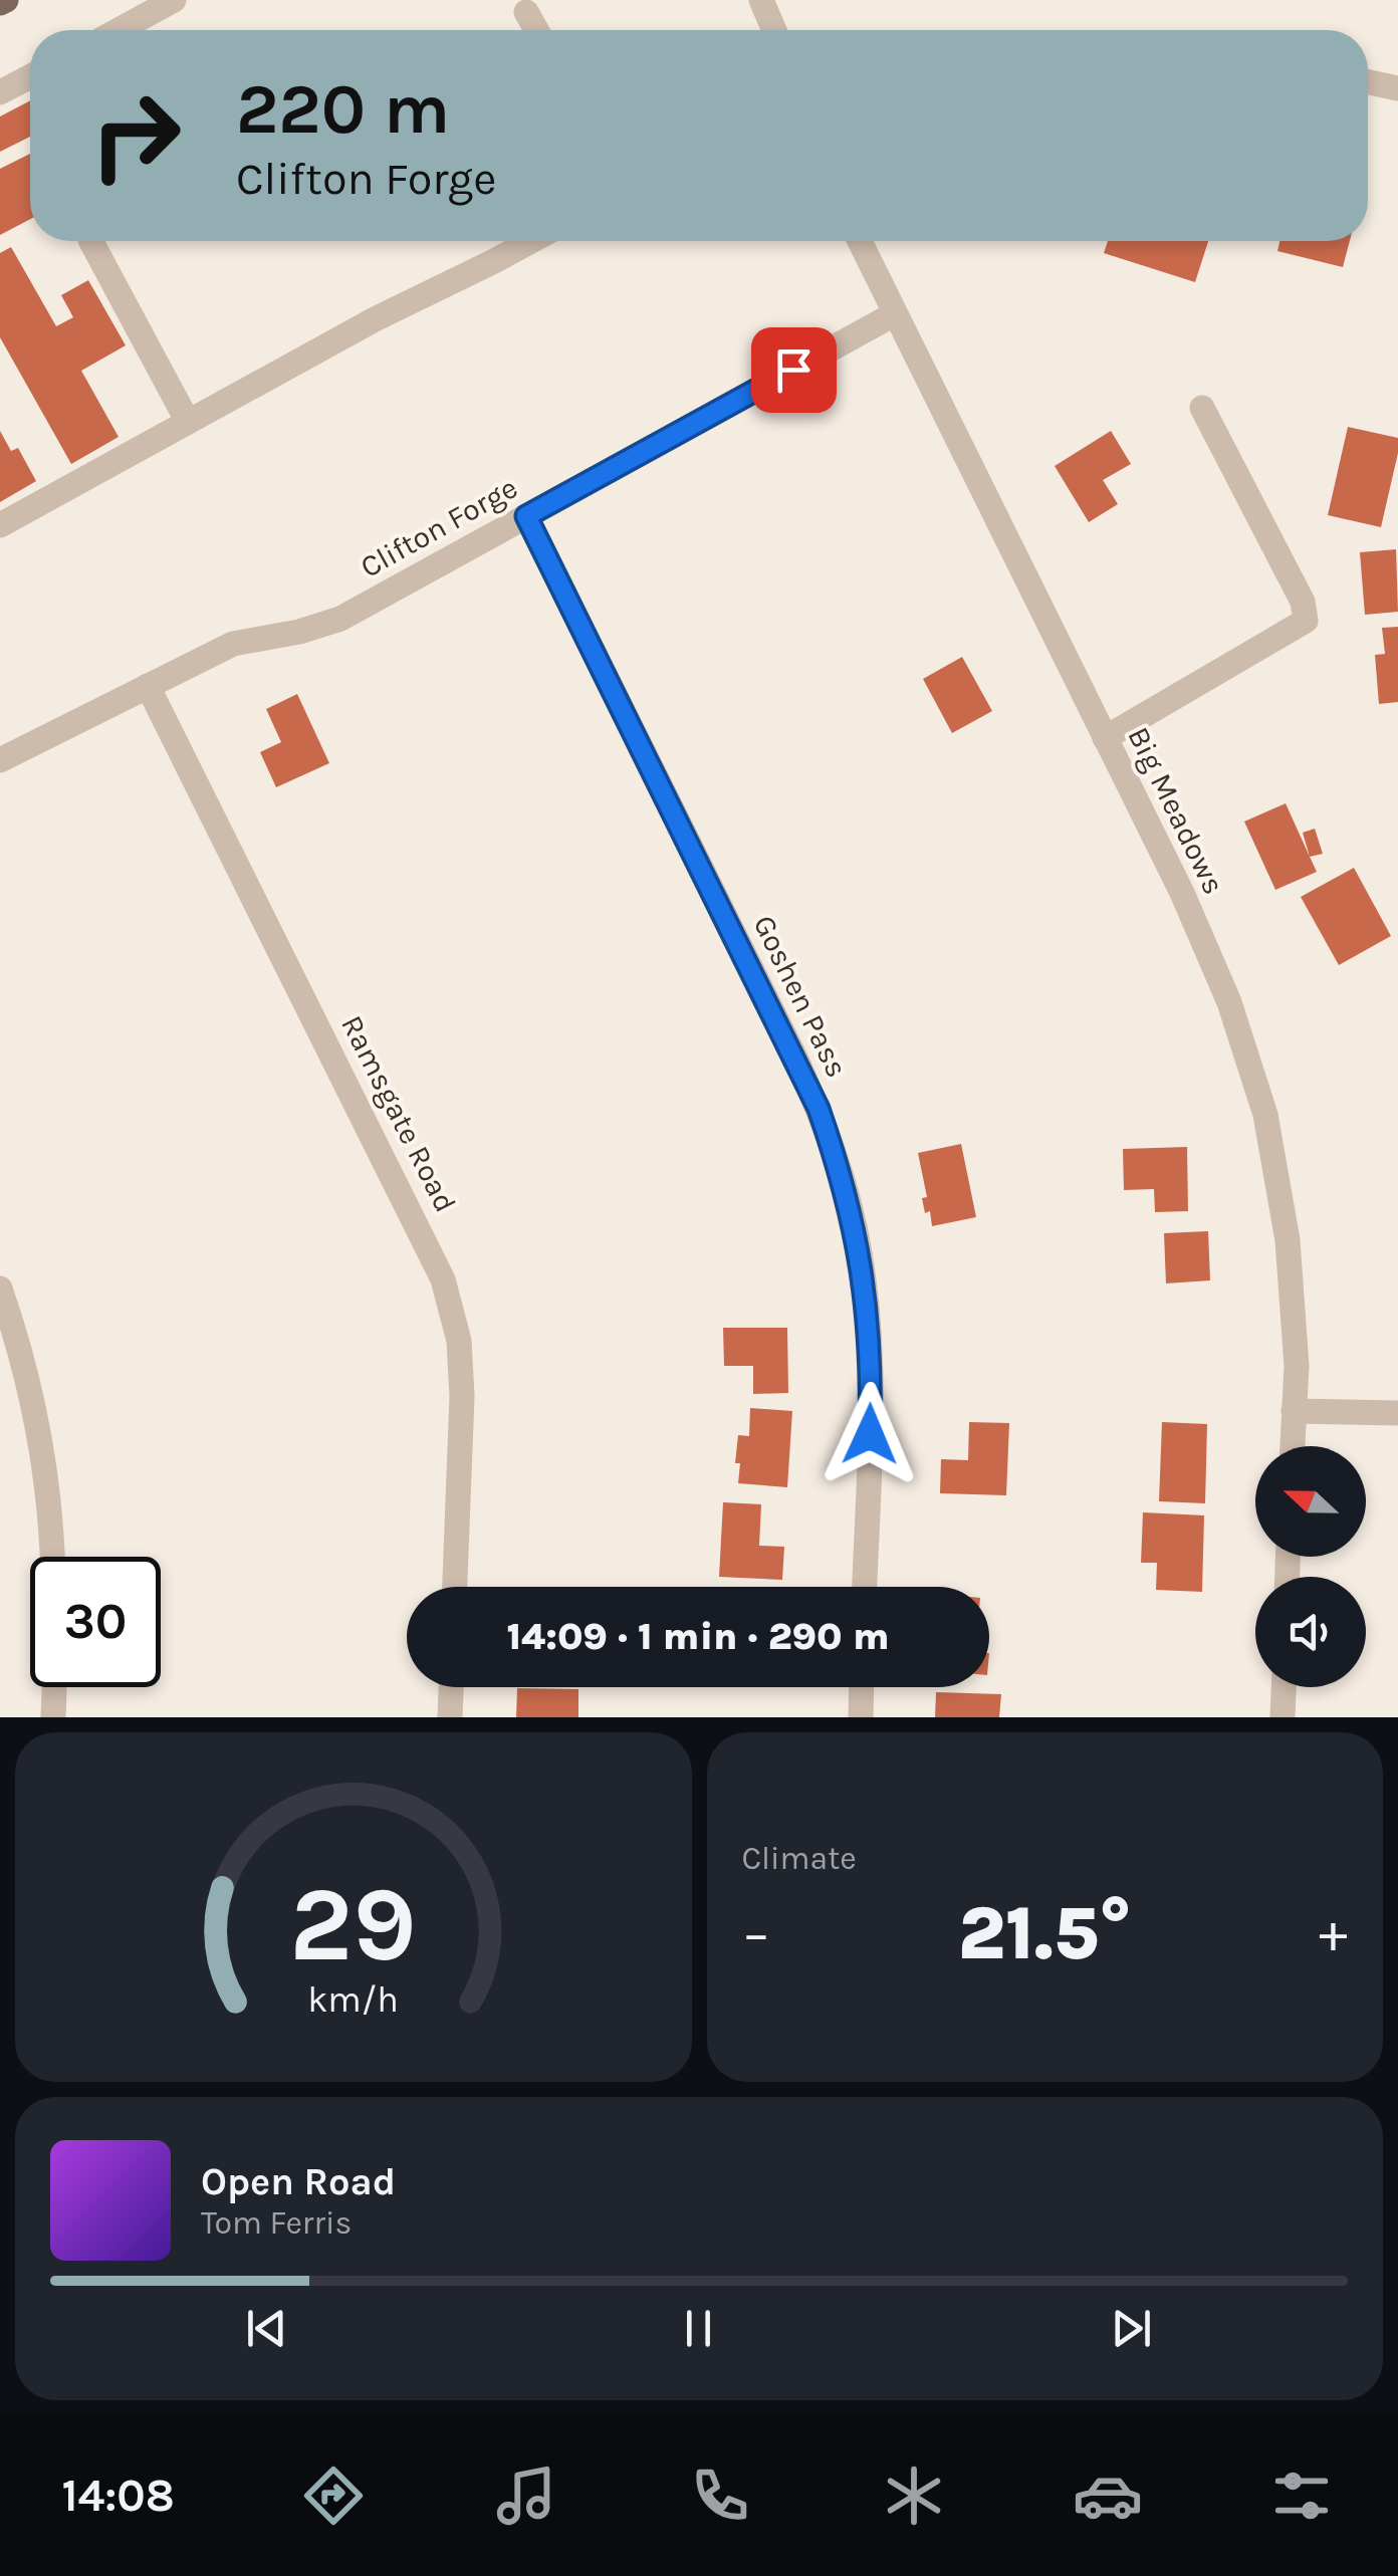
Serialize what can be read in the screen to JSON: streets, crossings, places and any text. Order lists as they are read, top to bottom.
{
  "streets": {
    "street": [
      "Clifton Forge",
      "Big Meadows",
      "Goshen Pass",
      "Ramsgate Road"
    ]
  },
  "crossings": [
    ["Clifton Forge", "Big Meadows"],
    ["Clifton Forge", "Goshen Pass"],
    ["Clifton Forge", "Ramsgate Road"]
  ],
  "north": "left",
  "page": {
    "turn": ["220 m", "Clifton Forge"],
    "limit": "30",
    "trip": "14:09 · 1 min · 290 m",
    "tile": "Climate",
    "heat": ["−", "21.5°", "+"],
    "song": ["Open Road", "Tom Ferris"],
    "tabs": "14:08",
    "gauge": ["29", "km/h"]
  }
}
